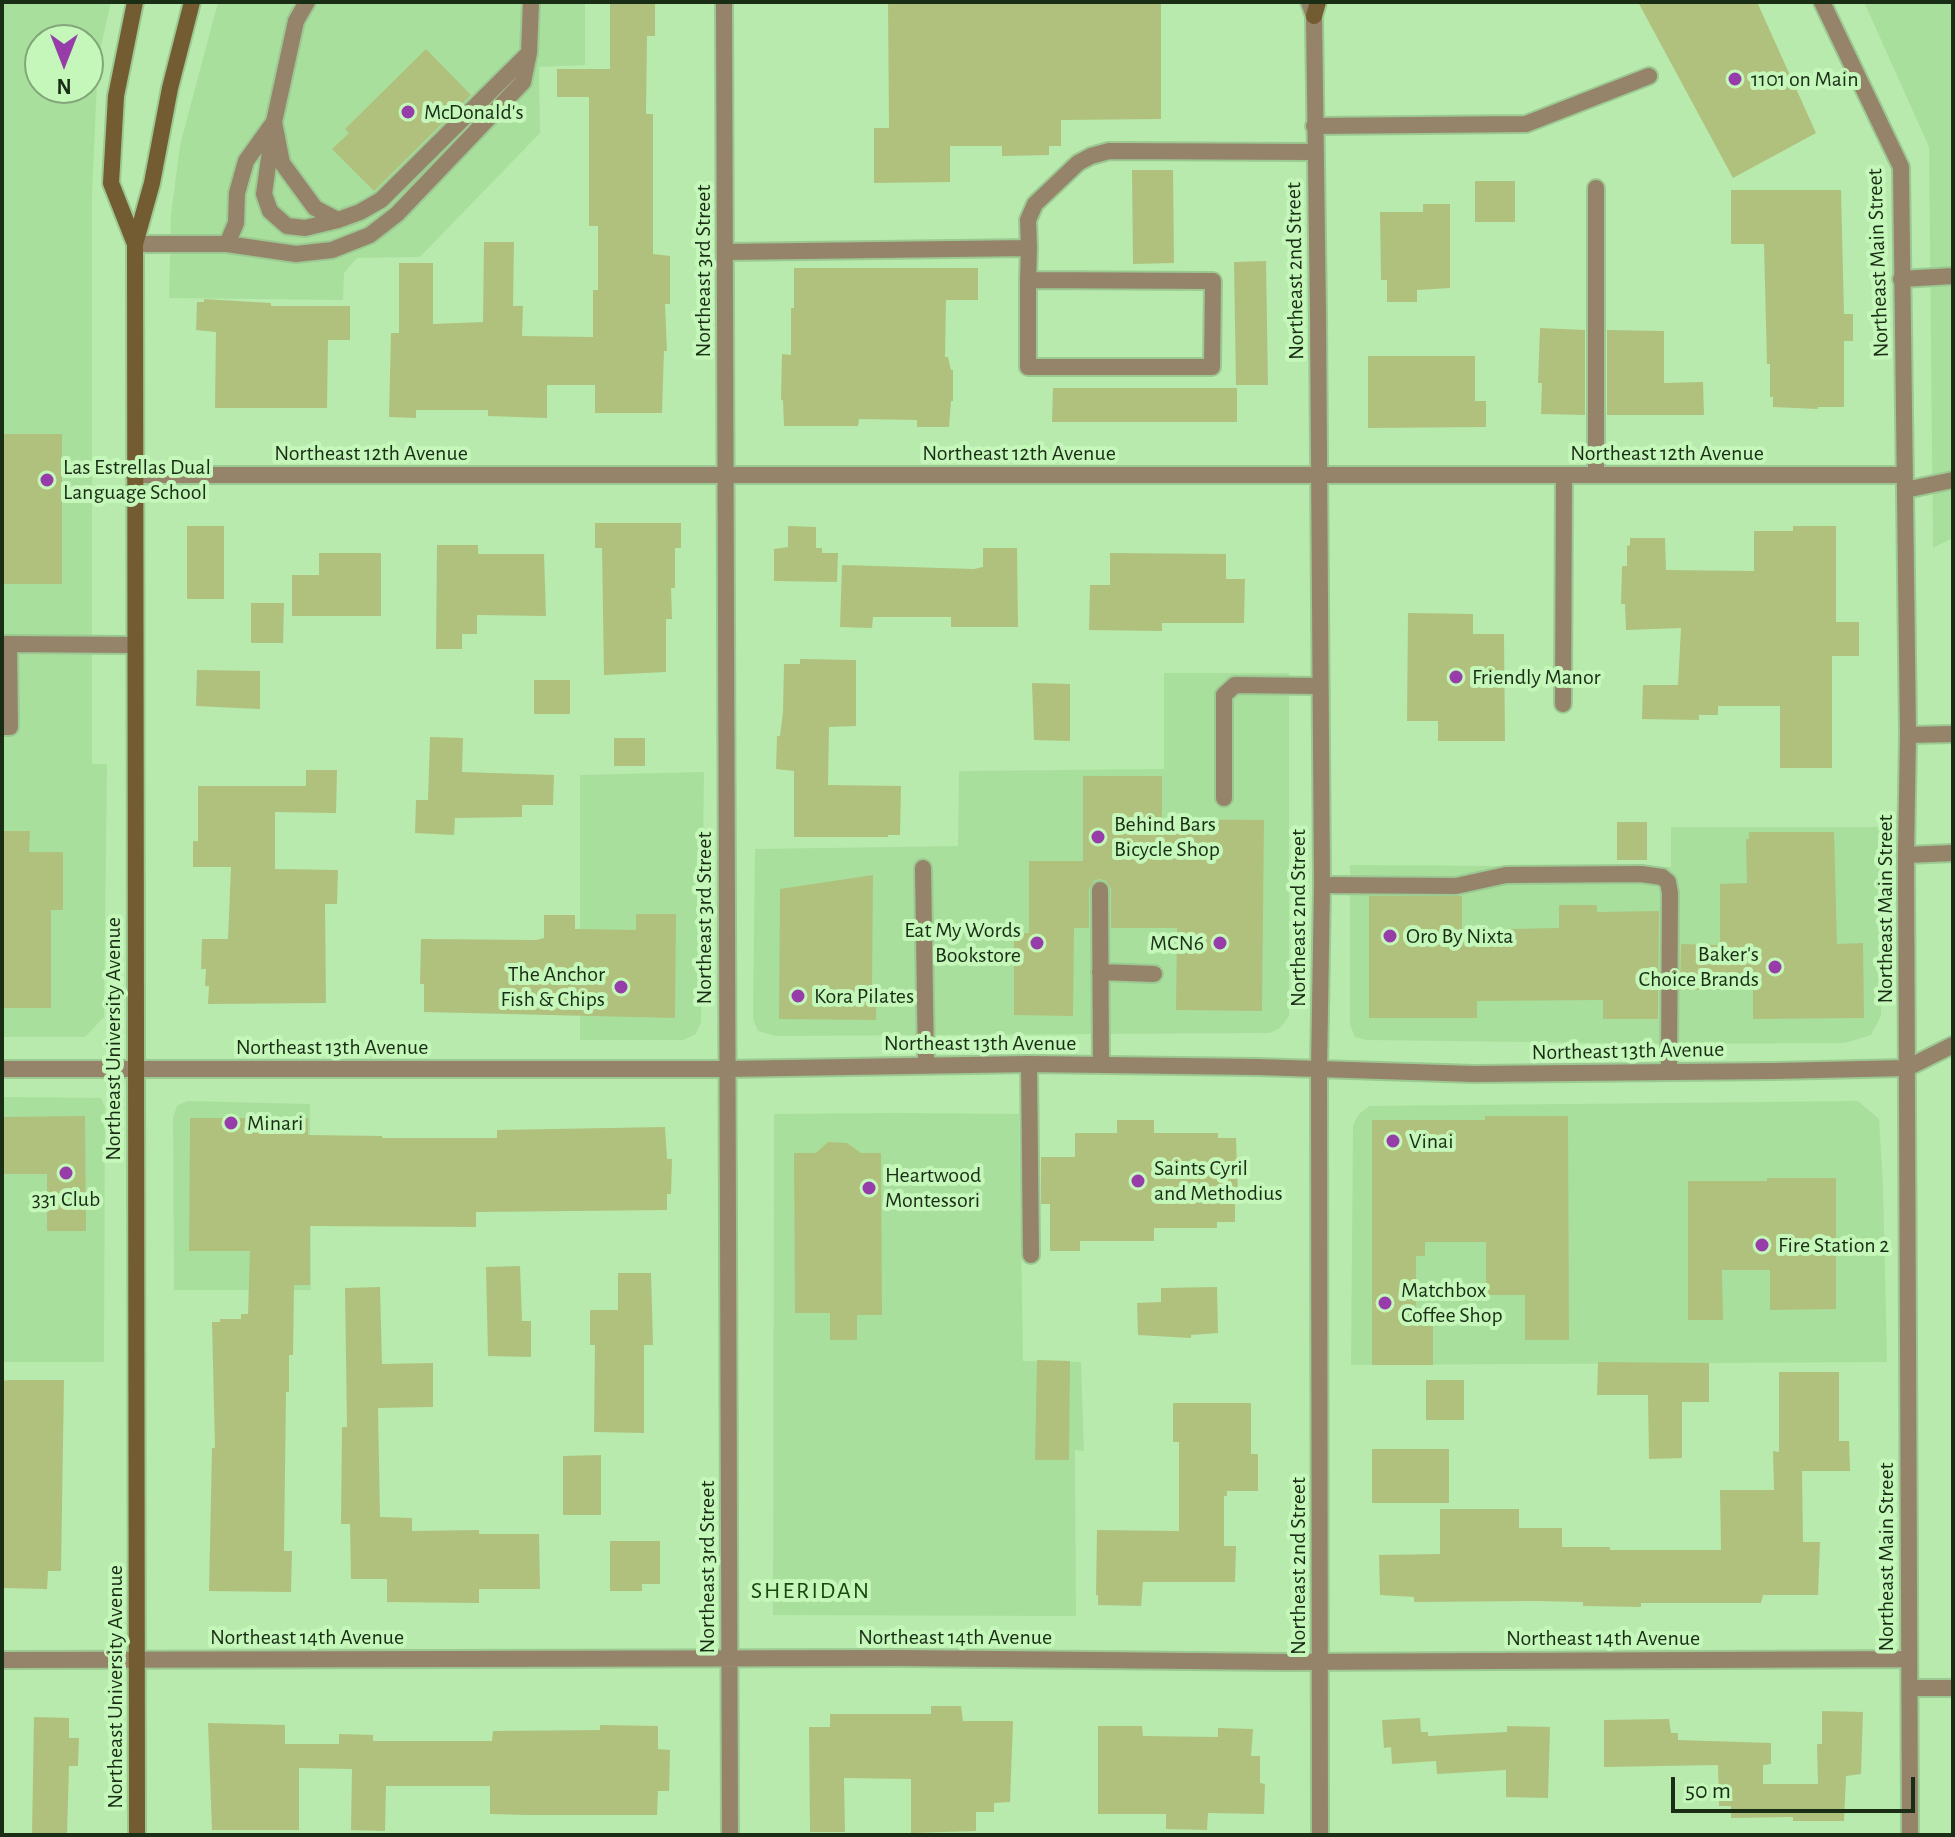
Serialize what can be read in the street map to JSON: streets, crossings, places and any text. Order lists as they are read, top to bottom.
{
  "streets": {
    "main road": ["Northeast University Avenue"],
    "street": [
      "Northeast Main Street",
      "Northeast 3rd Street",
      "Northeast 2nd Street",
      "Northeast 12th Avenue",
      "Northeast 13th Avenue",
      "Northeast 14th Avenue"
    ]
  },
  "crossings": [
    ["Northeast Main Street", "Northeast 12th Avenue"],
    ["Northeast Main Street", "Northeast 13th Avenue"],
    ["Northeast Main Street", "Northeast 14th Avenue"],
    ["Northeast 3rd Street", "Northeast 12th Avenue"],
    ["Northeast 3rd Street", "Northeast 13th Avenue"],
    ["Northeast 3rd Street", "Northeast 14th Avenue"],
    ["Northeast 2nd Street", "Northeast 12th Avenue"],
    ["Northeast 2nd Street", "Northeast 13th Avenue"],
    ["Northeast 2nd Street", "Northeast 14th Avenue"],
    ["Northeast 12th Avenue", "Northeast University Avenue"],
    ["Northeast University Avenue", "Northeast 13th Avenue"],
    ["Northeast University Avenue", "Northeast 14th Avenue"]
  ],
  "districts": ["SHERIDAN"],
  "places": [
    "1101 on Main",
    "McDonald's",
    "Las Estrellas Dual Language School",
    "Friendly Manor",
    "Behind Bars Bicycle Shop",
    "Oro By Nixta",
    "Eat My Words Bookstore",
    "MCN6",
    "Baker's Choice Brands",
    "The Anchor Fish & Chips",
    "Kora Pilates",
    "Minari",
    "Vinai",
    "331 Club",
    "Saints Cyril and Methodius",
    "Heartwood Montessori",
    "Fire Station 2",
    "Matchbox Coffee Shop"
  ],
  "scale_bar": "50 m",
  "north": "bottom"
}
